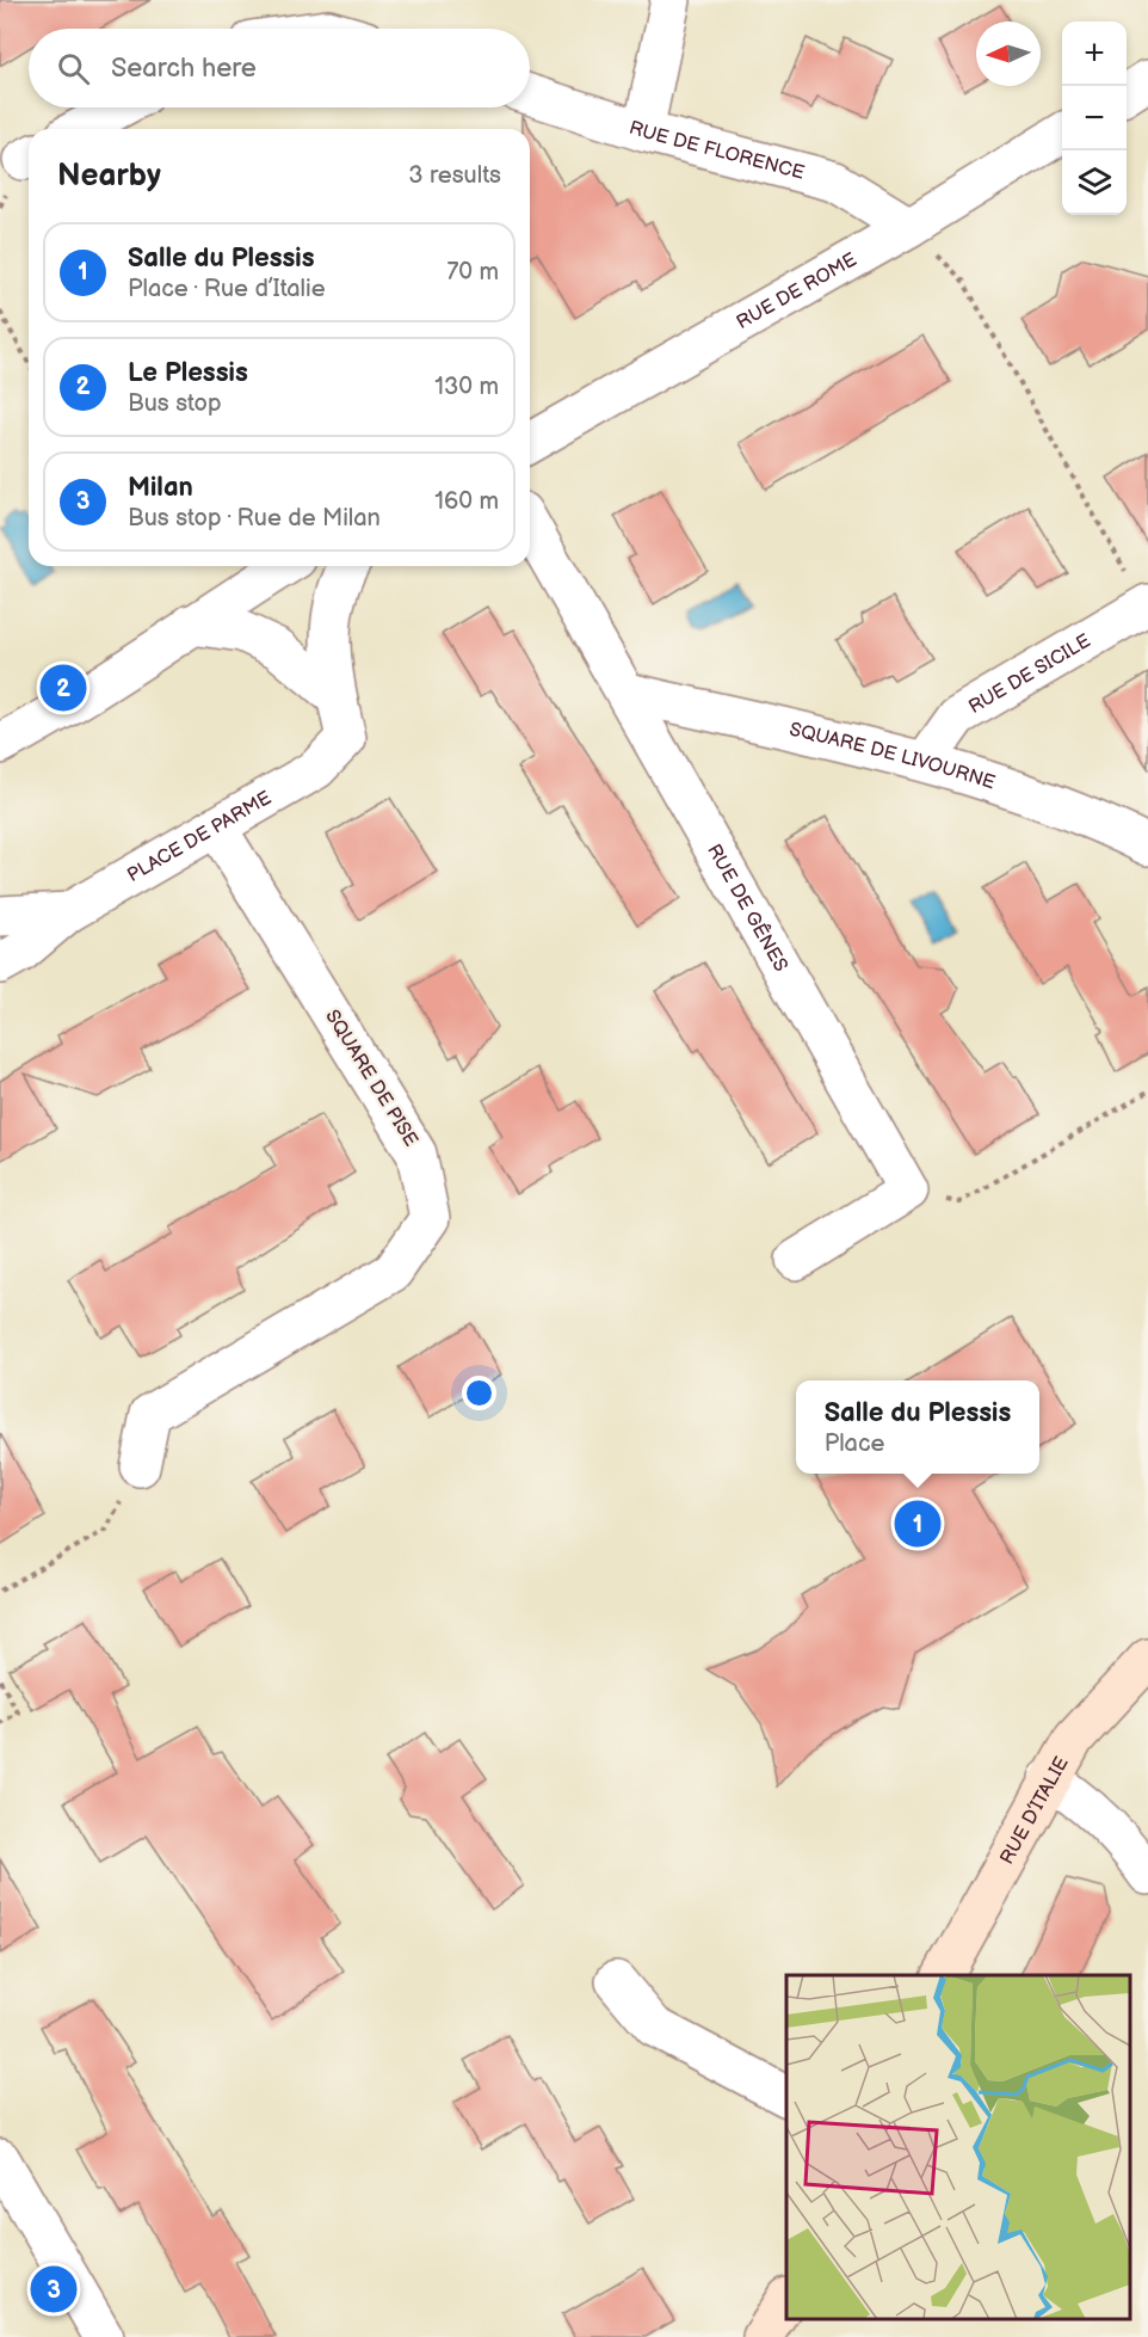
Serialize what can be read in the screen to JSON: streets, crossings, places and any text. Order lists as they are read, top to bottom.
{
  "streets": {
    "street": [
      "RUE DE FLORENCE",
      "RUE DE ROME",
      "RUE DE SICILE",
      "SQUARE DE LIVOURNE",
      "PLACE DE PARME",
      "RUE DE GÊNES",
      "SQUARE DE PISE",
      "RUE D’ITALIE"
    ]
  },
  "crossings": [
    ["RUE DE FLORENCE", "RUE DE ROME"],
    ["RUE DE SICILE", "SQUARE DE LIVOURNE"],
    ["SQUARE DE LIVOURNE", "RUE DE GÊNES"],
    ["PLACE DE PARME", "SQUARE DE PISE"]
  ],
  "north": "left",
  "page": {
    "map_buttons": ["+", "−"],
    "search": "Search here",
    "heading": ["Nearby", "3 results"],
    "list": [
      {
        "mark": "1",
        "name": "Salle du Plessis",
        "note": "Place · Rue d’Italie",
        "value": "70 m"
      },
      {
        "mark": "2",
        "name": "Le Plessis",
        "note": "Bus stop",
        "value": "130 m"
      },
      {
        "mark": "3",
        "name": "Milan",
        "note": "Bus stop · Rue de Milan",
        "value": "160 m"
      }
    ],
    "pins": ["2", "1", "3"],
    "popup": ["Salle du Plessis", "Place"]
  }
}
